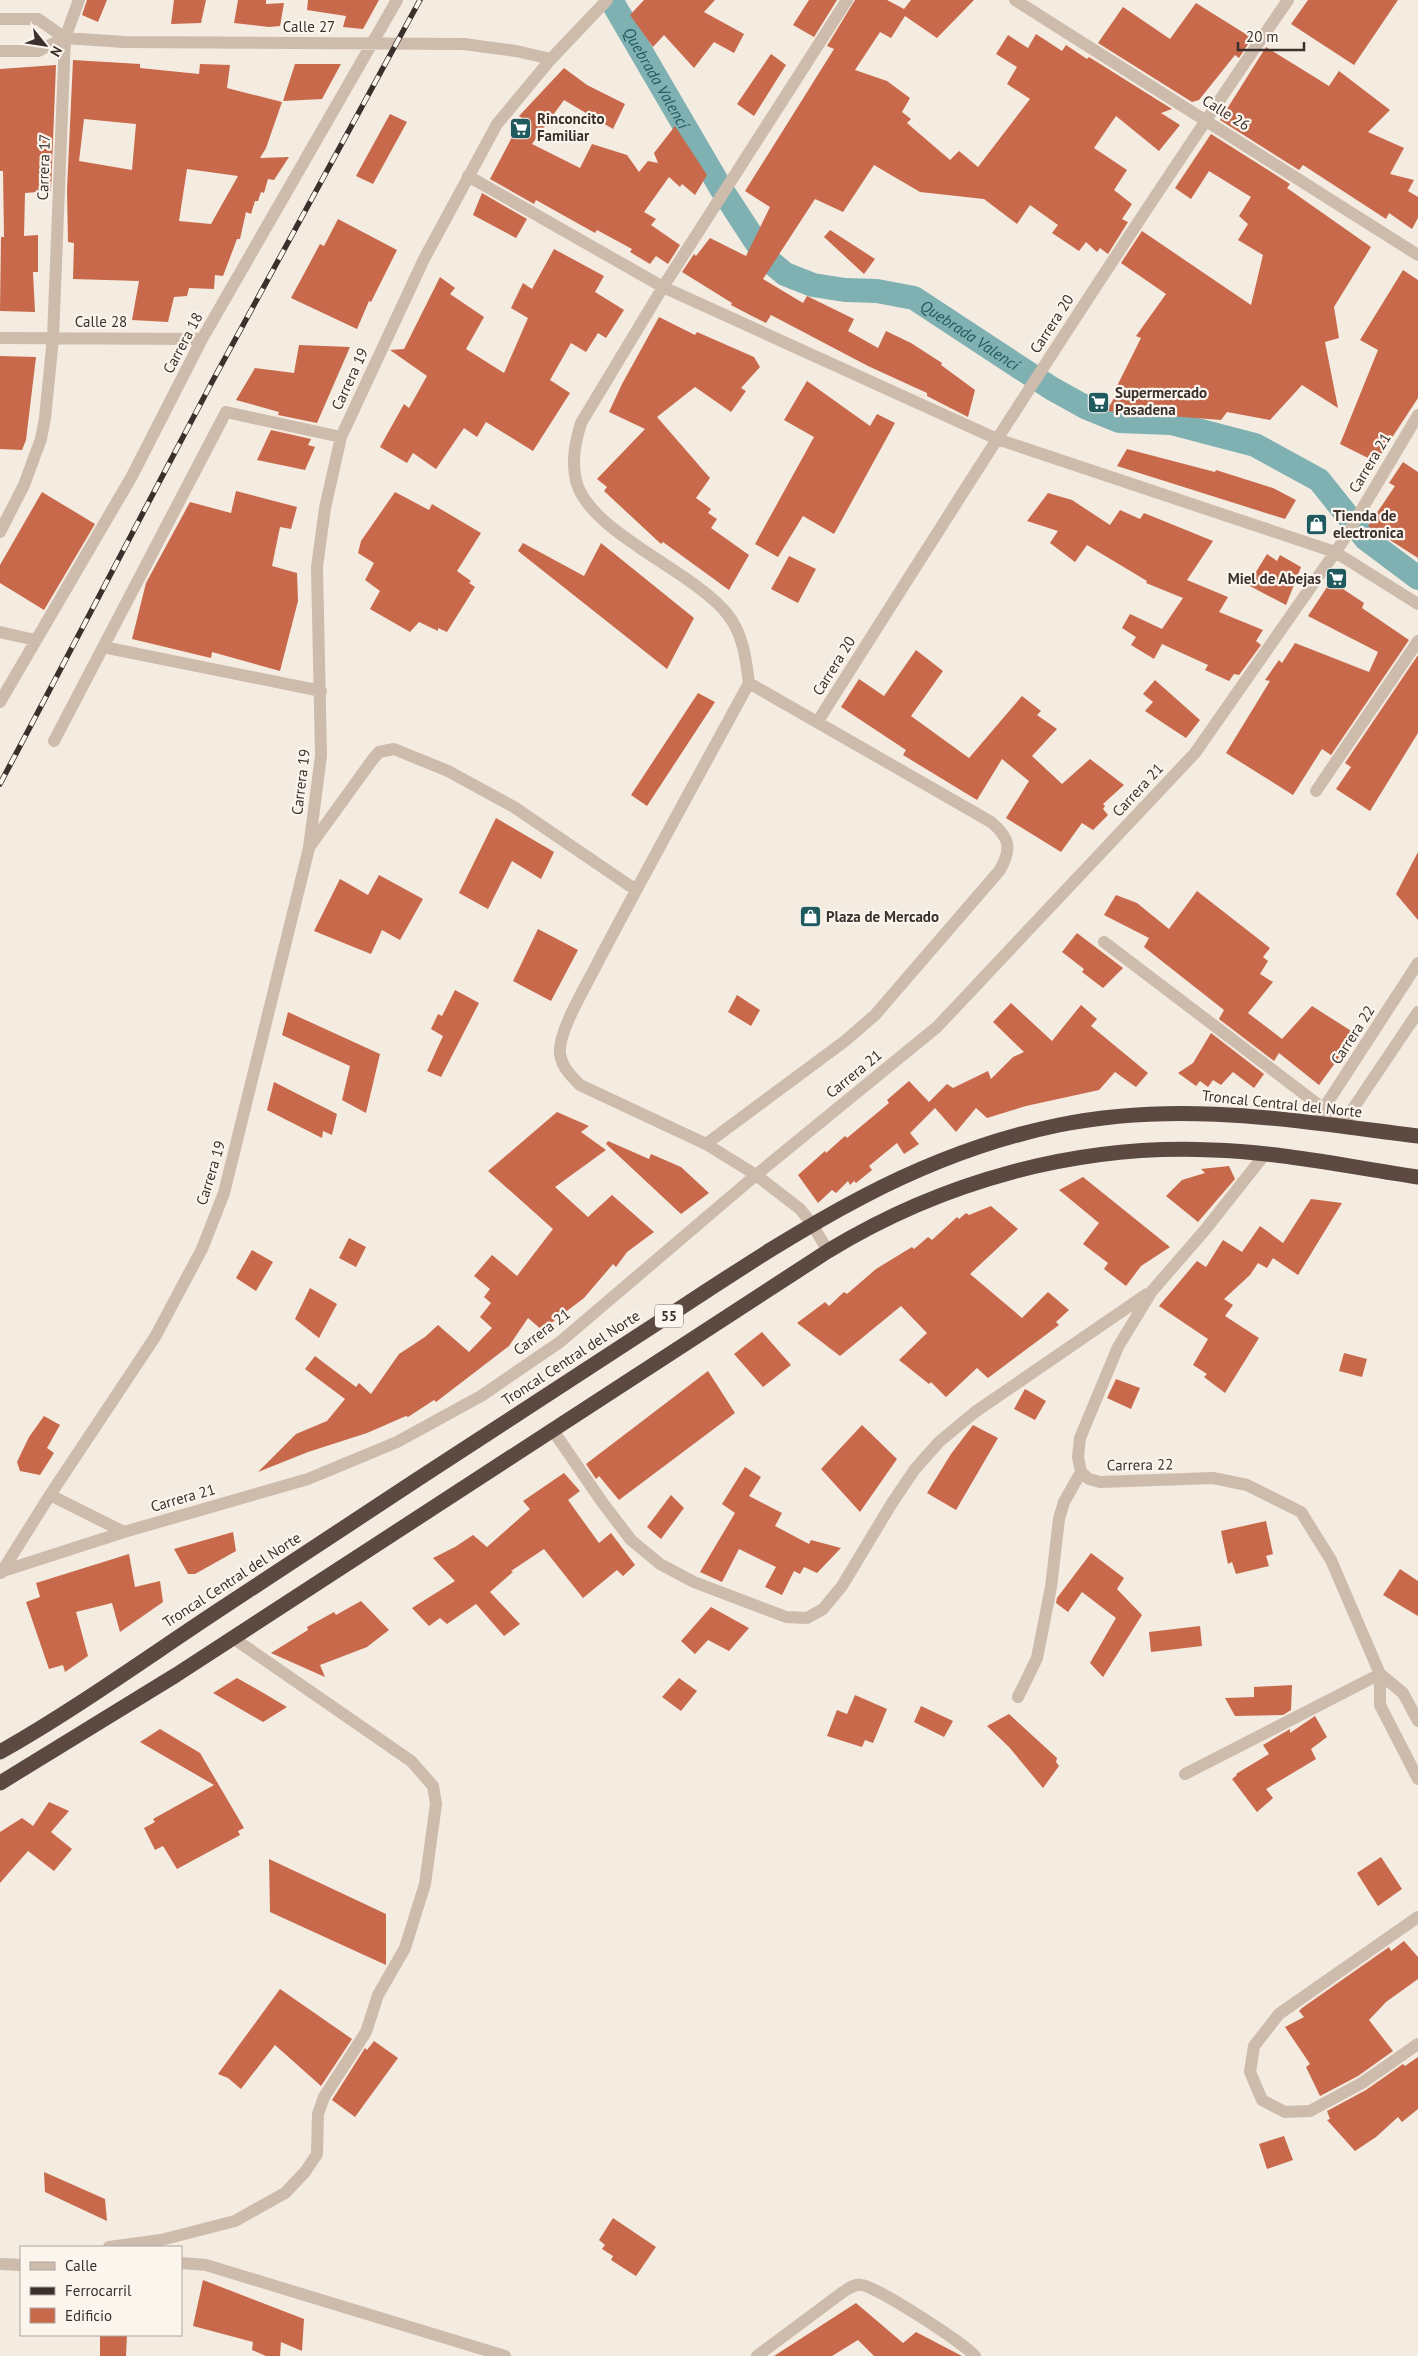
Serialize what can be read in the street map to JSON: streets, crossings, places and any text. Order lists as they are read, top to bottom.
{
  "streets": {
    "highway": ["Troncal Central del Norte", "55"],
    "street": [
      "Calle 27",
      "Calle 26",
      "Carrera 17",
      "Calle 28",
      "Carrera 20",
      "Carrera 18",
      "Carrera 19",
      "Carrera 21",
      "Carrera 22"
    ]
  },
  "crossings": [
    ["Calle 27", "Carrera 17"],
    ["Calle 27", "Carrera 18"],
    ["Calle 27", "Carrera 19"],
    ["Calle 26", "Carrera 20"],
    ["Carrera 17", "Calle 28"],
    ["Calle 28", "Carrera 18"],
    ["Carrera 19", "Carrera 21"],
    ["Carrera 22", "Troncal Central del Norte"]
  ],
  "water": ["Quebrada Valencí"],
  "places": {
    "supermarket": ["Rinconcito Familiar", "Supermercado Pasadena", "Miel de Abejas"],
    "shop": ["Tienda de electronica", "Plaza de Mercado"]
  },
  "legend": ["Calle", "Ferrocarril", "Edificio"],
  "scale_bar": "20 m",
  "north": "bottom right"
}
